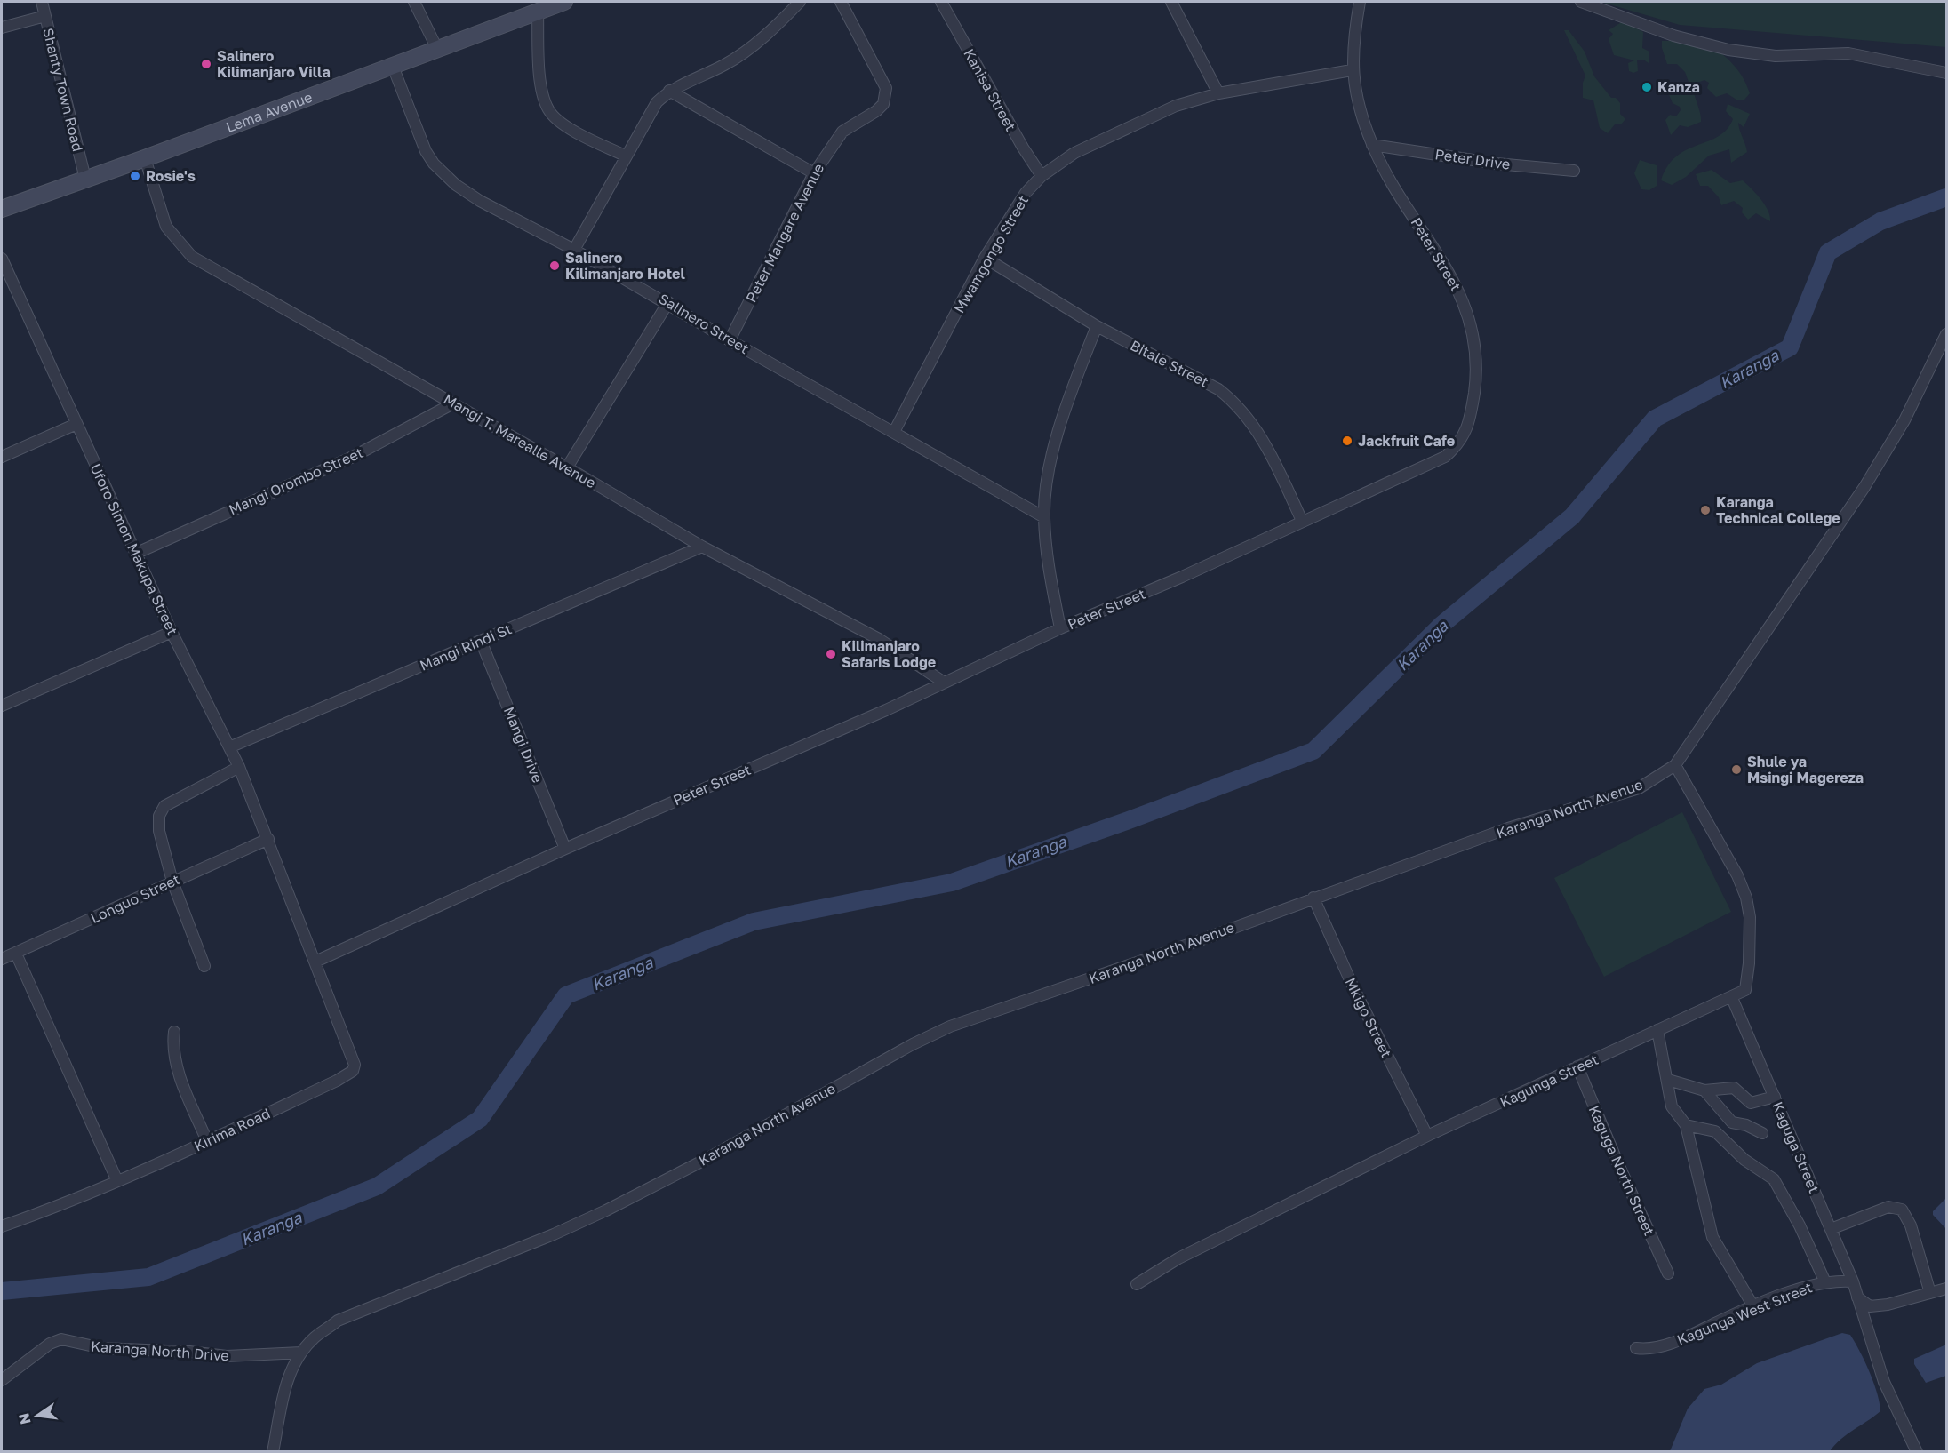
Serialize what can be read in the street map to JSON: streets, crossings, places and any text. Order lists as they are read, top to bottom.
{
  "streets": {
    "main road": ["Lema Avenue"],
    "street": [
      "Shanty Town Road",
      "Kanisa Street",
      "Peter Drive",
      "Peter Mangare Avenue",
      "Mwamgongo Street",
      "Peter Street",
      "Salinero Street",
      "Bitale Street",
      "Mangi T. Marealle Avenue",
      "Mangi Orombo Street",
      "Uforo Simon Makupa Street",
      "Mangi Rindi St",
      "Mangi Drive",
      "Karanga North Avenue",
      "Longuo Street",
      "Mkigo Street",
      "Kagunga Street",
      "Kirima Road",
      "Kaguga Street",
      "Kaguga North Street",
      "Kagunga West Street",
      "Karanga North Drive"
    ]
  },
  "crossings": [
    ["Shanty Town Road", "Lema Avenue"],
    ["Kanisa Street", "Mwamgongo Street"],
    ["Lema Avenue", "Salinero Street"],
    ["Lema Avenue", "Mangi T. Marealle Avenue"],
    ["Peter Drive", "Peter Street"],
    ["Peter Mangare Avenue", "Salinero Street"],
    ["Mwamgongo Street", "Peter Street"],
    ["Mwamgongo Street", "Salinero Street"],
    ["Mwamgongo Street", "Bitale Street"],
    ["Peter Street", "Bitale Street"],
    ["Peter Street", "Mangi T. Marealle Avenue"],
    ["Peter Street", "Uforo Simon Makupa Street"],
    ["Peter Street", "Mangi Drive"],
    ["Peter Street", "Kirima Road"],
    ["Mangi T. Marealle Avenue", "Mangi Orombo Street"],
    ["Mangi T. Marealle Avenue", "Mangi Rindi St"],
    ["Mangi Orombo Street", "Uforo Simon Makupa Street"],
    ["Uforo Simon Makupa Street", "Mangi Rindi St"],
    ["Uforo Simon Makupa Street", "Longuo Street"],
    ["Uforo Simon Makupa Street", "Kirima Road"],
    ["Mangi Rindi St", "Mangi Drive"],
    ["Karanga North Avenue", "Mkigo Street"],
    ["Karanga North Avenue", "Kagunga Street"],
    ["Karanga North Avenue", "Karanga North Drive"],
    ["Mkigo Street", "Kagunga Street"],
    ["Kagunga Street", "Kaguga Street"],
    ["Kagunga Street", "Kaguga North Street"],
    ["Kaguga Street", "Kagunga West Street"]
  ],
  "water": ["Karanga"],
  "places": [
    "Salinero Kilimanjaro Villa",
    "Kanza",
    "Rosie's",
    "Salinero Kilimanjaro Hotel",
    "Jackfruit Cafe",
    "Karanga Technical College",
    "Kilimanjaro Safaris Lodge",
    "Shule ya Msingi Magereza"
  ],
  "north": "left"
}
